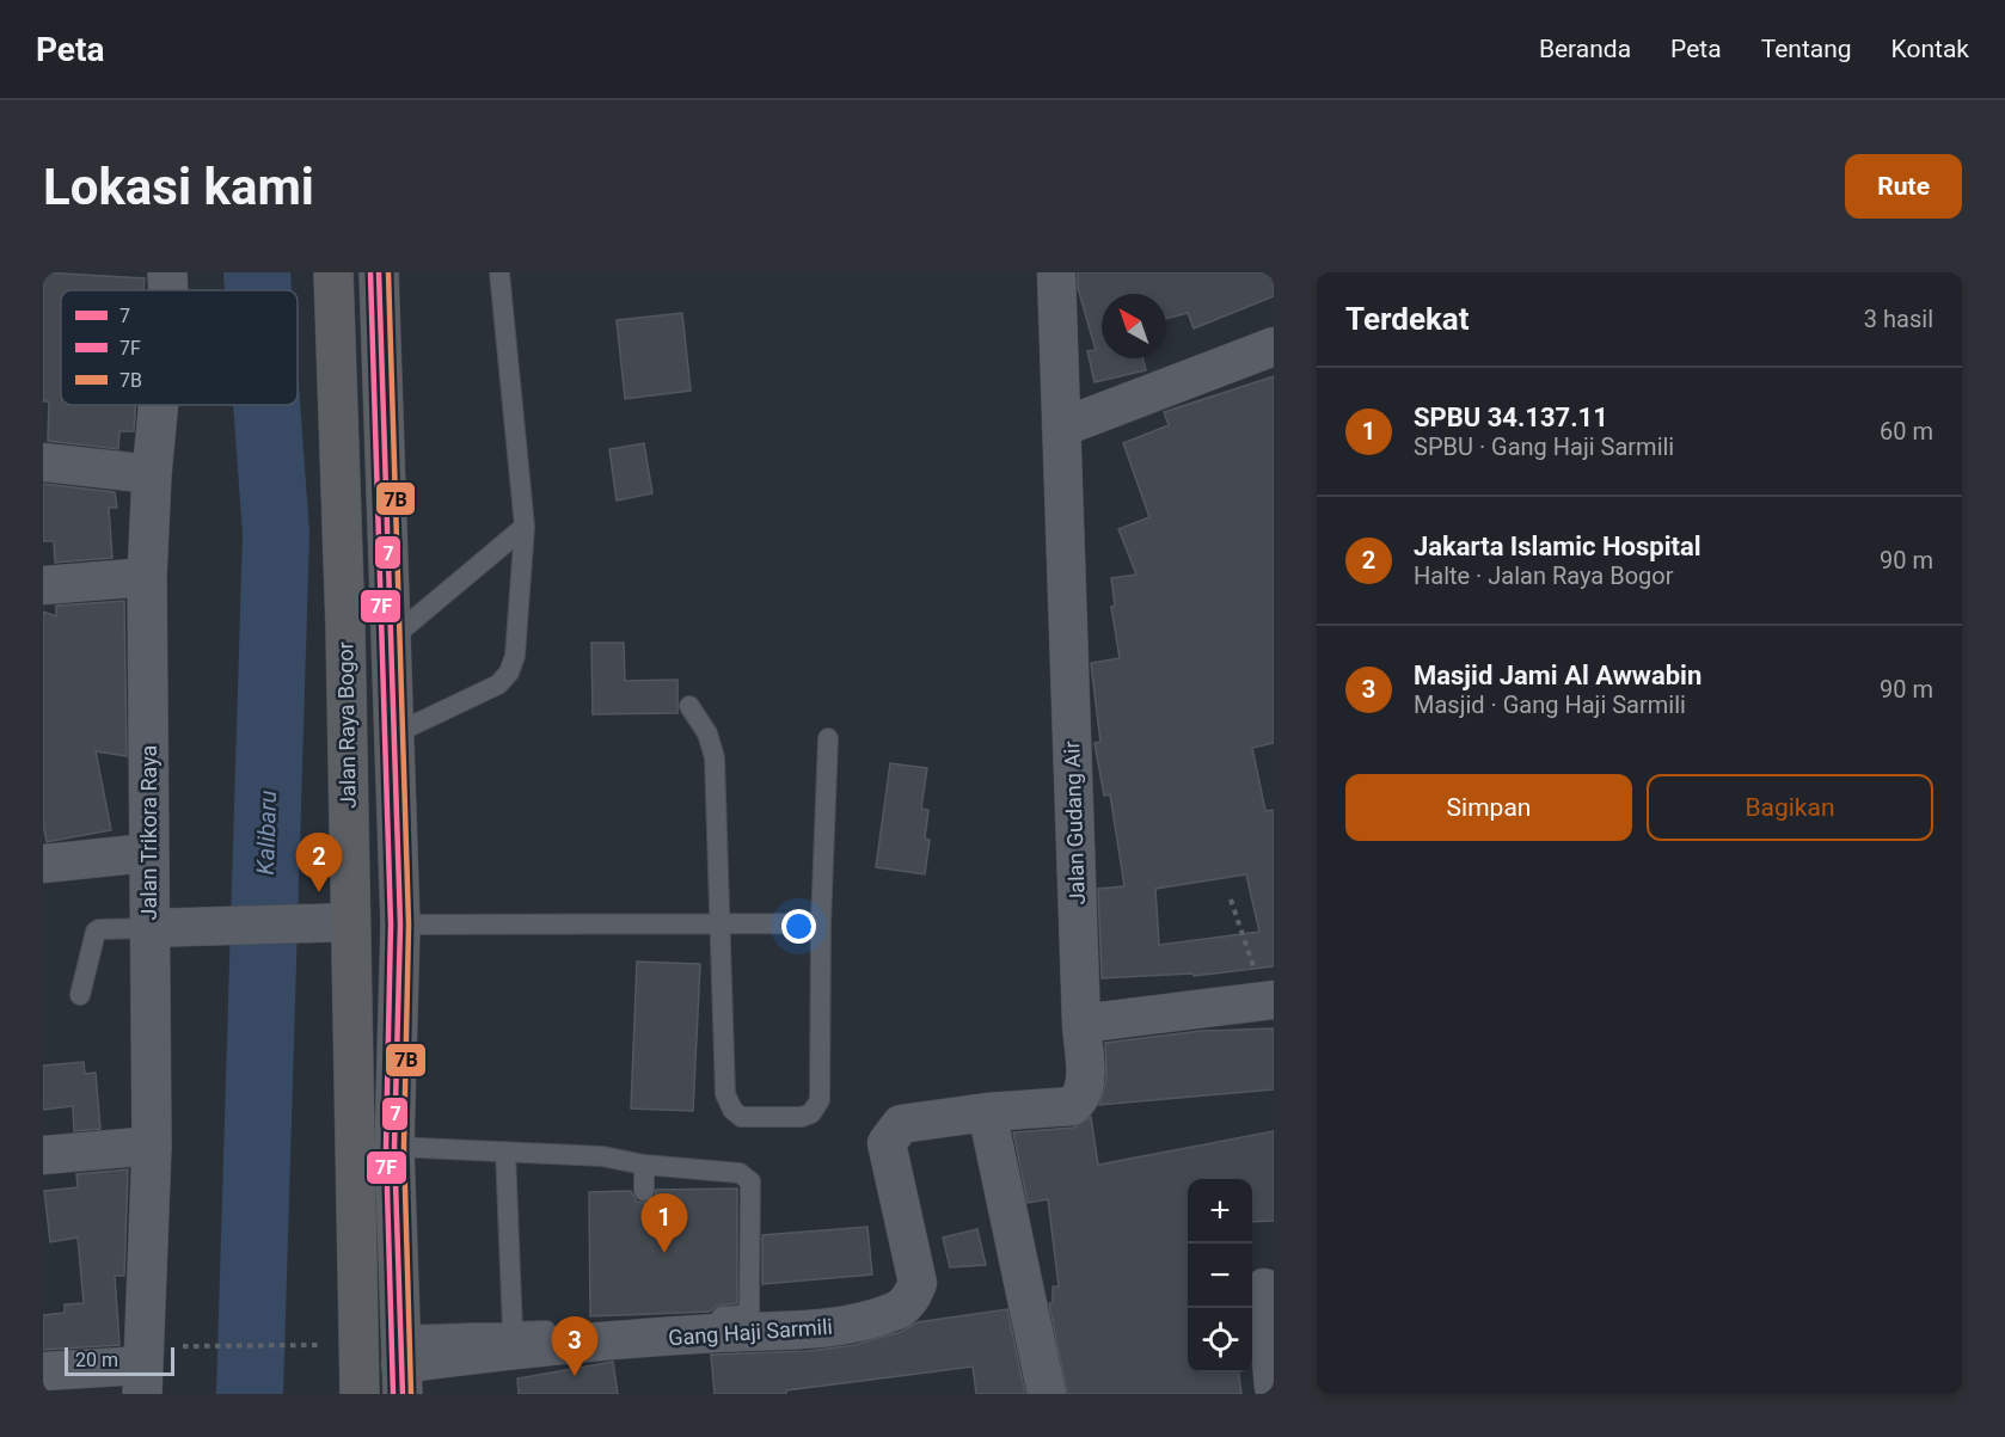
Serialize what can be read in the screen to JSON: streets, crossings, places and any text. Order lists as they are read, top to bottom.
{
  "streets": {
    "highway": ["Jalan Raya Bogor"],
    "street": ["Jalan Gudang Air", "Jalan Trikora Raya", "Gang Haji Sarmili"]
  },
  "crossings": [
    ["Jalan Gudang Air", "Gang Haji Sarmili"]
  ],
  "water": ["Kalibaru"],
  "lines": ["transit line 7", "transit line 7F", "transit line 7B"],
  "legend": ["7", "7F", "7B"],
  "scale_bar": "20 m",
  "north": "top left",
  "page": {
    "header": "Peta",
    "nav": [
      "Beranda",
      "Peta",
      "Tentang",
      "Kontak"
    ],
    "buttons": [
      "Rute",
      ["Simpan", "Bagikan"]
    ],
    "title": "Lokasi kami",
    "heading": ["Terdekat", "3 hasil"],
    "list": [
      {
        "mark": "1",
        "name": "SPBU 34.137.11",
        "note": "SPBU · Gang Haji Sarmili",
        "value": "60 m"
      },
      {
        "mark": "2",
        "name": "Jakarta Islamic Hospital",
        "note": "Halte · Jalan Raya Bogor",
        "value": "90 m"
      },
      {
        "mark": "3",
        "name": "Masjid Jami Al Awwabin",
        "note": "Masjid · Gang Haji Sarmili",
        "value": "90 m"
      }
    ],
    "pins": ["2", "1", "3"],
    "map_buttons": ["+", "−"],
    "scale": "20 m"
  }
}
